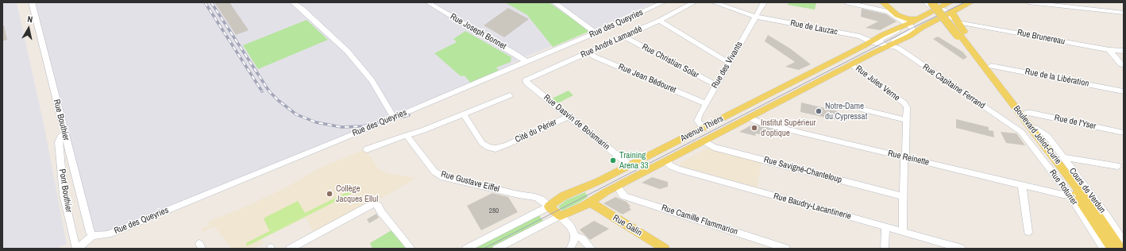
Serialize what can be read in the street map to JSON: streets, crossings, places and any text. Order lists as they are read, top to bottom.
{
  "streets": {
    "main road": ["Avenue Thiers", "Boulevard Joliot-Curie", "Rue Galin"],
    "street": [
      "Rue des Queyries",
      "Rue de Lauzac",
      "Rue Joseph Bonnet",
      "Rue Brunereau",
      "Rue André Lamandé",
      "Rue Christian Solar",
      "Rue des Vivants",
      "Rue de la Libération",
      "Rue Jean Bédouret",
      "Rue Jules Verne",
      "Rue Capitaine Ferrand",
      "Rue Bouthier",
      "Rue Dasvin de Boismarin",
      "Rue de l'Yser",
      "Cité du Périer",
      "Rue Reinette",
      "Rue Savigné-Chanteloup",
      "Rue Gustave Eiffel",
      "Rue Roturier",
      "Pont Bouthier",
      "Cours de Verdun",
      "Rue Baudry-Lacantinerie",
      "Rue Camille Flammarion"
    ]
  },
  "crossings": [
    ["Rue des Queyries", "Rue Joseph Bonnet"],
    ["Rue des Queyries", "Rue Bouthier"],
    ["Rue de Lauzac", "Rue des Vivants"],
    ["Rue de Lauzac", "Rue Capitaine Ferrand"],
    ["Rue de Lauzac", "Avenue Thiers"],
    ["Rue Brunereau", "Boulevard Joliot-Curie"],
    ["Rue André Lamandé", "Rue Christian Solar"],
    ["Rue André Lamandé", "Rue Jean Bédouret"],
    ["Rue André Lamandé", "Rue Dasvin de Boismarin"],
    ["Rue Christian Solar", "Rue des Vivants"],
    ["Rue des Vivants", "Rue Jean Bédouret"],
    ["Rue des Vivants", "Avenue Thiers"],
    ["Rue Jules Verne", "Avenue Thiers"],
    ["Rue Jules Verne", "Rue Reinette"],
    ["Rue Jules Verne", "Rue Savigné-Chanteloup"],
    ["Rue Jules Verne", "Rue Baudry-Lacantinerie"],
    ["Rue Capitaine Ferrand", "Avenue Thiers"],
    ["Rue Capitaine Ferrand", "Rue Roturier"],
    ["Rue Bouthier", "Pont Bouthier"],
    ["Rue Dasvin de Boismarin", "Avenue Thiers"],
    ["Rue Dasvin de Boismarin", "Cité du Périer"],
    ["Rue de l'Yser", "Boulevard Joliot-Curie"],
    ["Avenue Thiers", "Rue Reinette"],
    ["Avenue Thiers", "Rue Savigné-Chanteloup"],
    ["Avenue Thiers", "Rue Gustave Eiffel"],
    ["Avenue Thiers", "Rue Baudry-Lacantinerie"],
    ["Avenue Thiers", "Rue Camille Flammarion"],
    ["Avenue Thiers", "Rue Galin"],
    ["Rue Reinette", "Rue Roturier"]
  ],
  "places": [
    "Notre-Dame du Cypressat",
    "Institut Supérieur d'optique",
    "Training Arena 33",
    "Collège Jacques Ellul"
  ],
  "house_numbers": ["280"],
  "north": "top"
}
